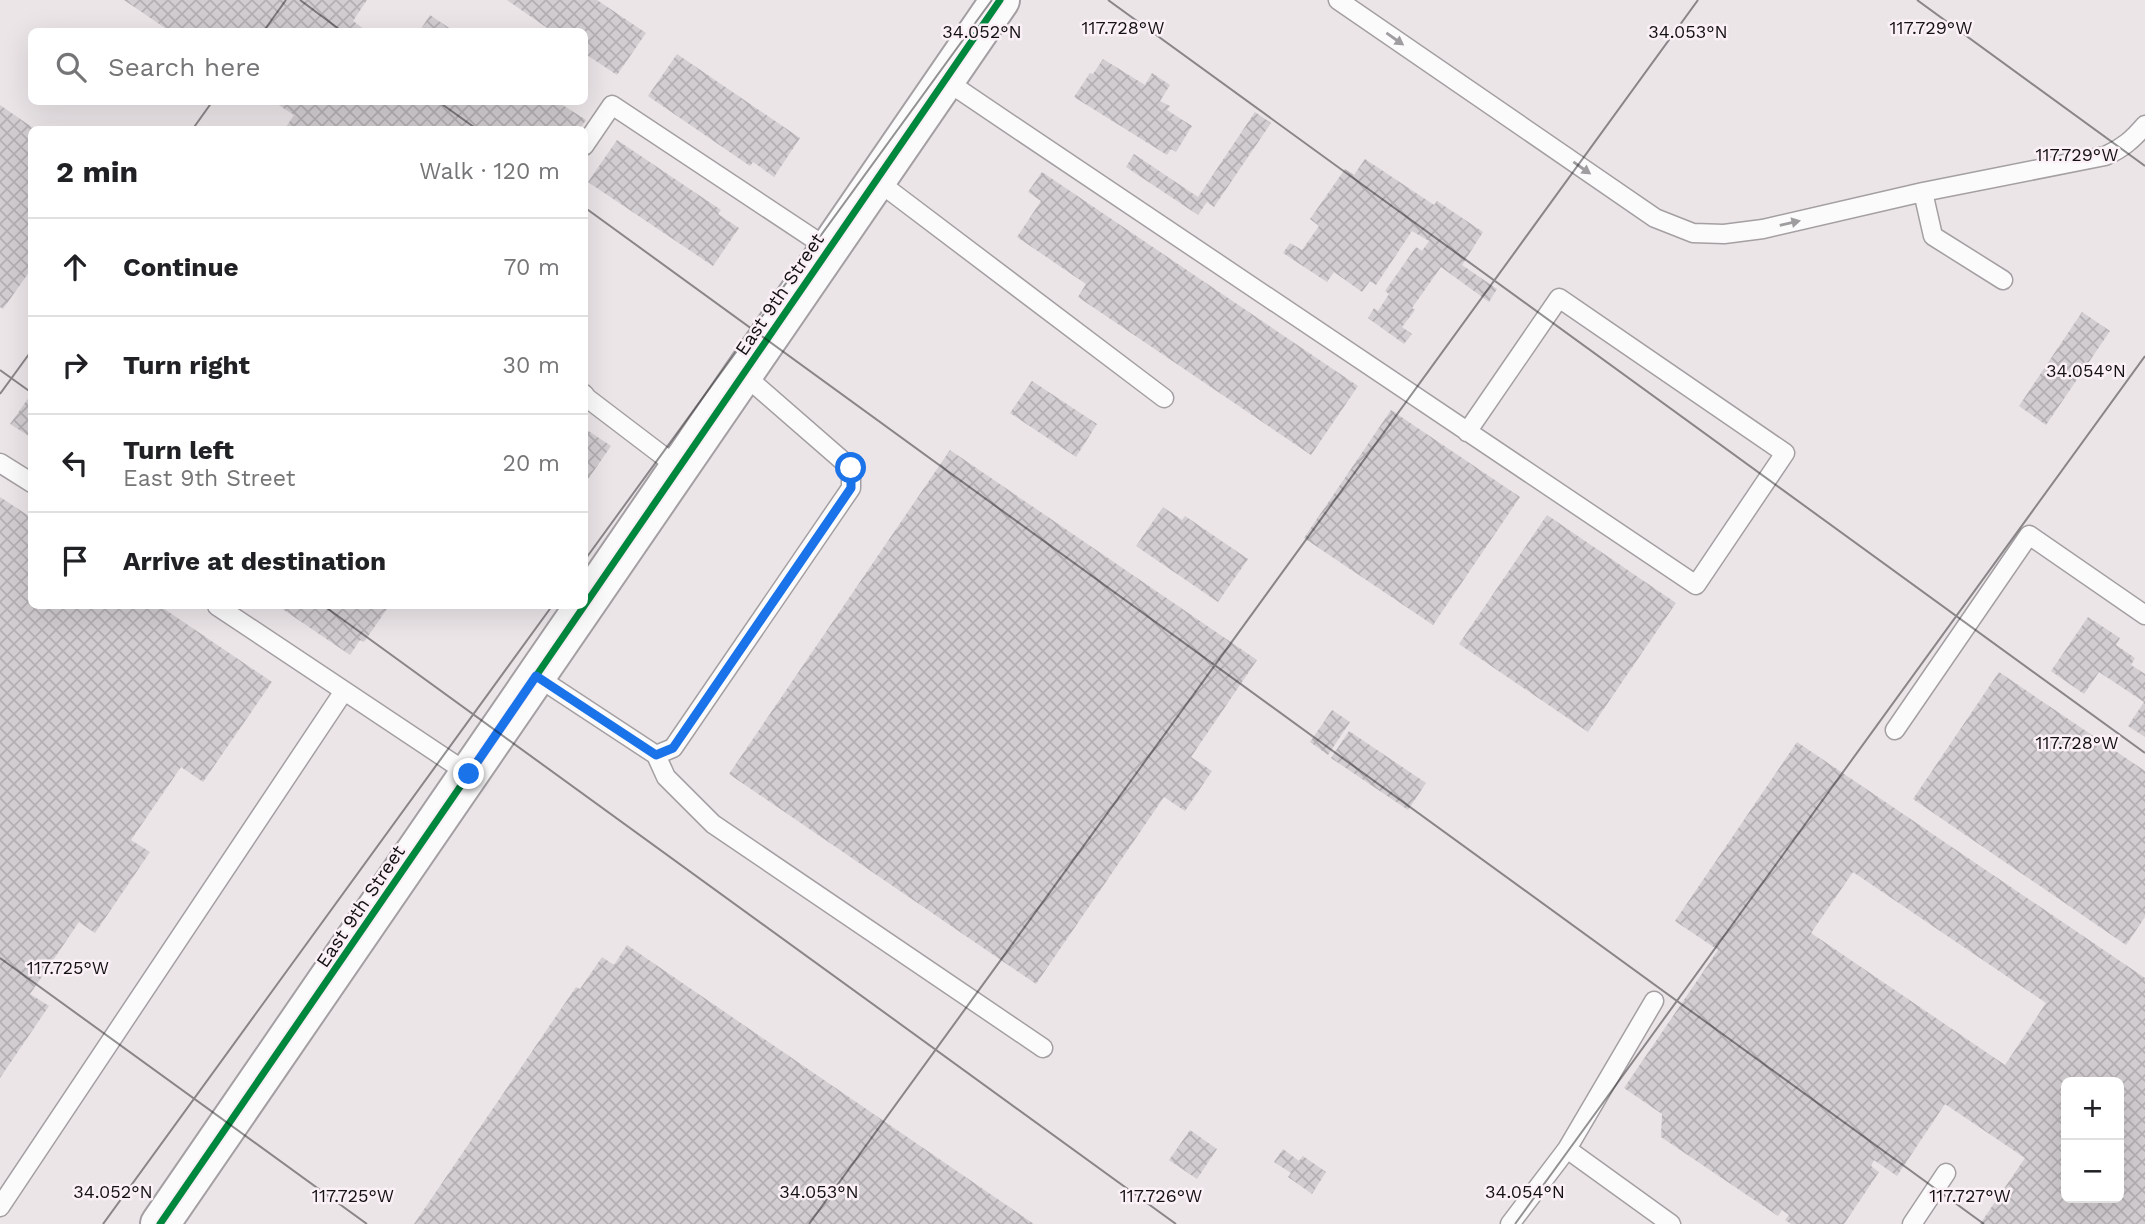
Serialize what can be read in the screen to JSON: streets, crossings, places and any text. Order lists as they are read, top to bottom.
{
  "streets": {
    "street": ["East 9th Street"]
  },
  "page": {
    "search": "Search here",
    "heading": ["2 min", "Walk · 120 m"],
    "list": [
      ["Continue", "70 m"],
      ["Turn right", "30 m"],
      ["Turn left", "East 9th Street", "20 m"],
      "Arrive at destination"
    ],
    "map_buttons": ["+", "−"]
  },
  "coordinates": [
    "117.728°W",
    "117.729°W",
    "34.052°N",
    "34.053°N",
    "34.054°N",
    "117.725°W",
    "117.726°W",
    "117.727°W"
  ]
}
